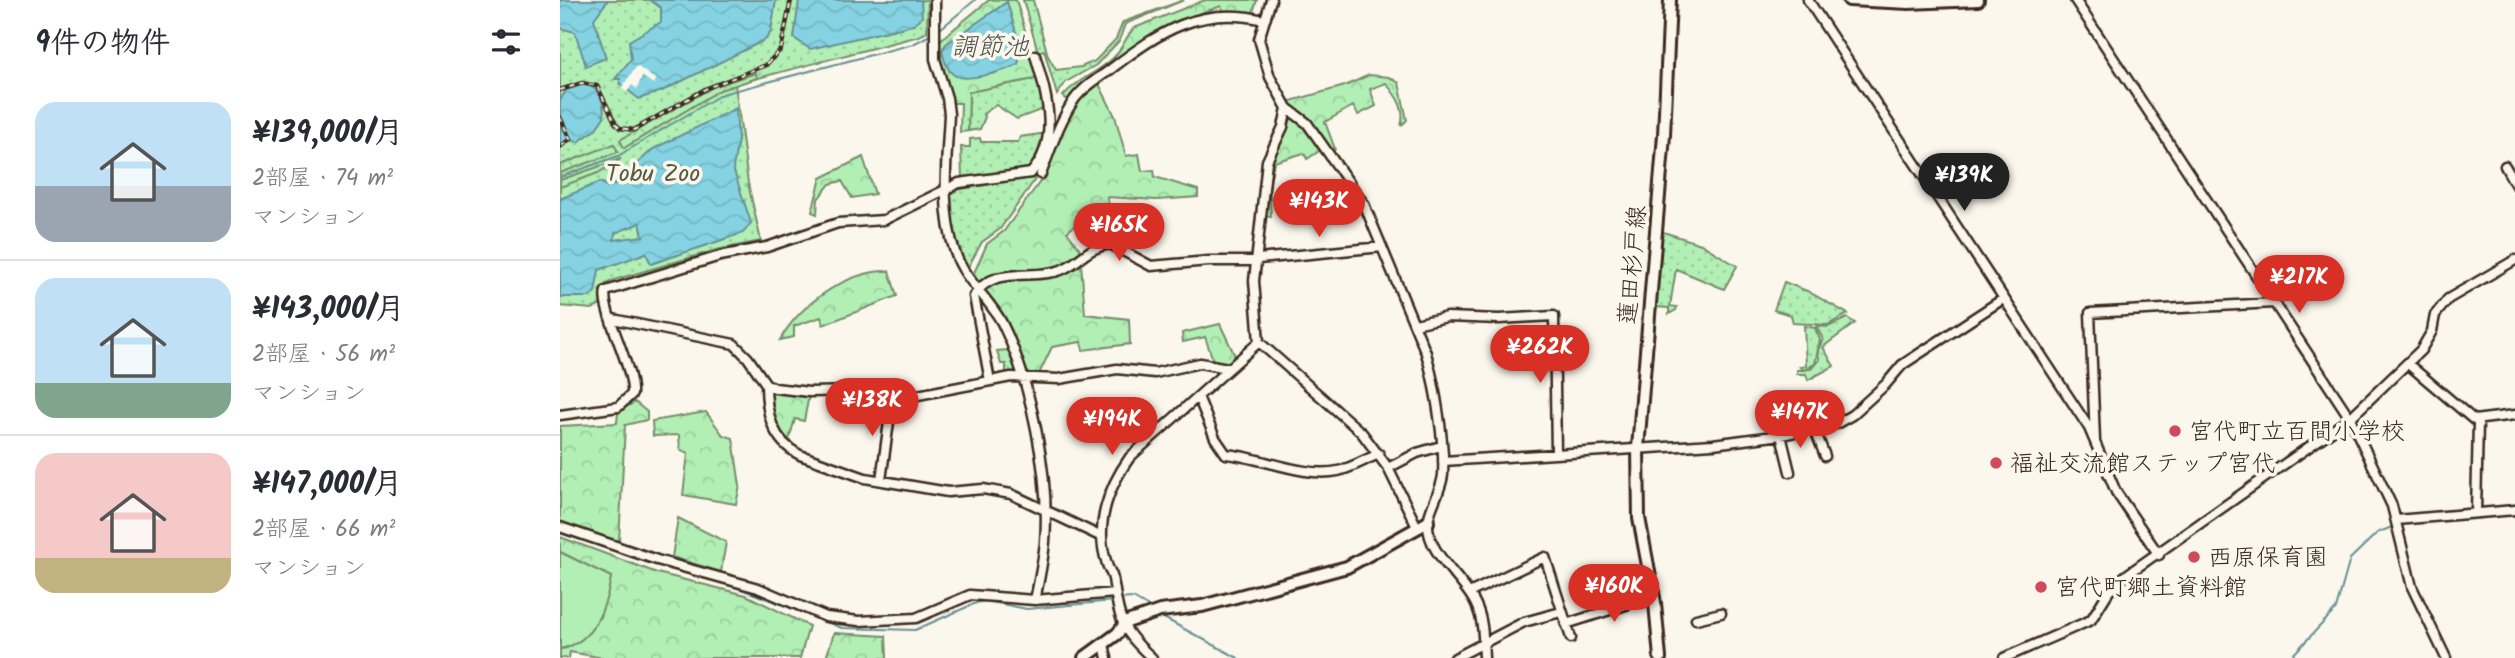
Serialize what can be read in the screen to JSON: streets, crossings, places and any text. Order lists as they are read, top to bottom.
{
  "streets": {
    "main road": ["蓮田杉戸線"]
  },
  "water": ["調節池"],
  "parks": ["Tobu Zoo"],
  "places": [
    "宮代町立百間小学校",
    "福祉交流館ステップ宮代",
    "西原保育園",
    "宮代町郷土資料館"
  ],
  "page": {
    "heading": "9件の物件",
    "list": [
      {
        "name": "¥139,000/月",
        "note": "2部屋 · 74 m² · マンション"
      },
      {
        "name": "¥143,000/月",
        "note": "2部屋 · 56 m² · マンション"
      },
      {
        "name": "¥147,000/月",
        "note": "2部屋 · 66 m² · マンション"
      }
    ],
    "price": [
      "¥139K",
      "¥143K",
      "¥165K",
      "¥217K",
      "¥262K",
      "¥138K",
      "¥147K",
      "¥194K",
      "¥160K"
    ]
  }
}
